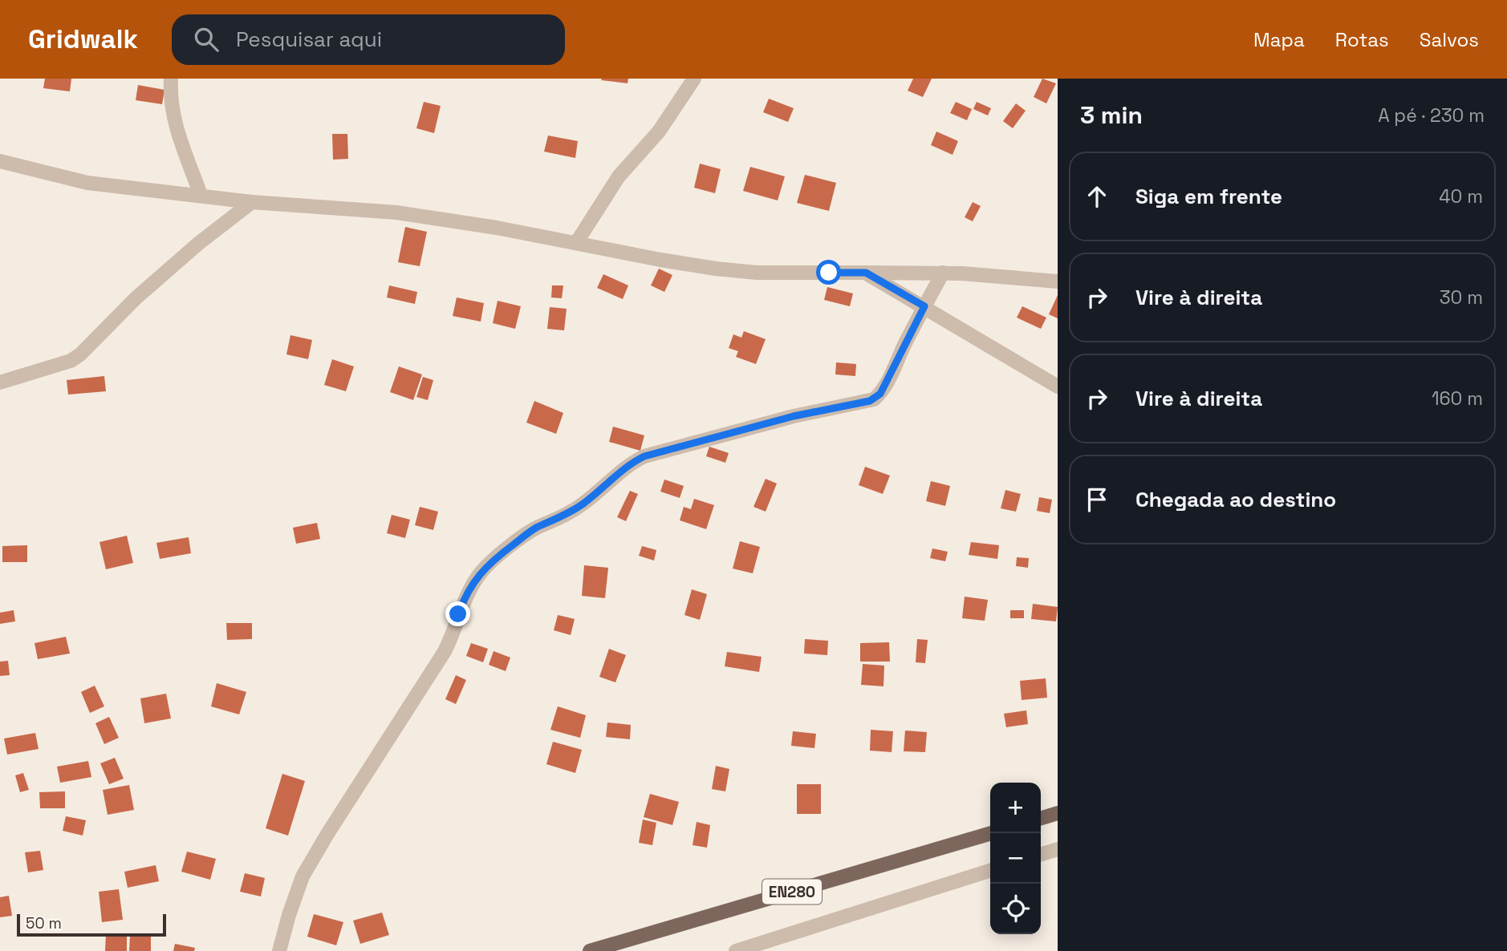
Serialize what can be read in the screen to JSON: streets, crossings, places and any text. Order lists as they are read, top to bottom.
{
  "streets": {
    "main road": ["EN280"]
  },
  "scale_bar": "50 m",
  "page": {
    "header": "Gridwalk",
    "search": "Pesquisar aqui",
    "nav": ["Mapa", "Rotas", "Salvos"],
    "heading": ["3 min", "A pé · 230 m"],
    "list": [
      ["Siga em frente", "40 m"],
      ["Vire à direita", "30 m"],
      ["Vire à direita", "160 m"],
      "Chegada ao destino"
    ],
    "map_buttons": ["+", "−"],
    "scale": "50 m"
  }
}
